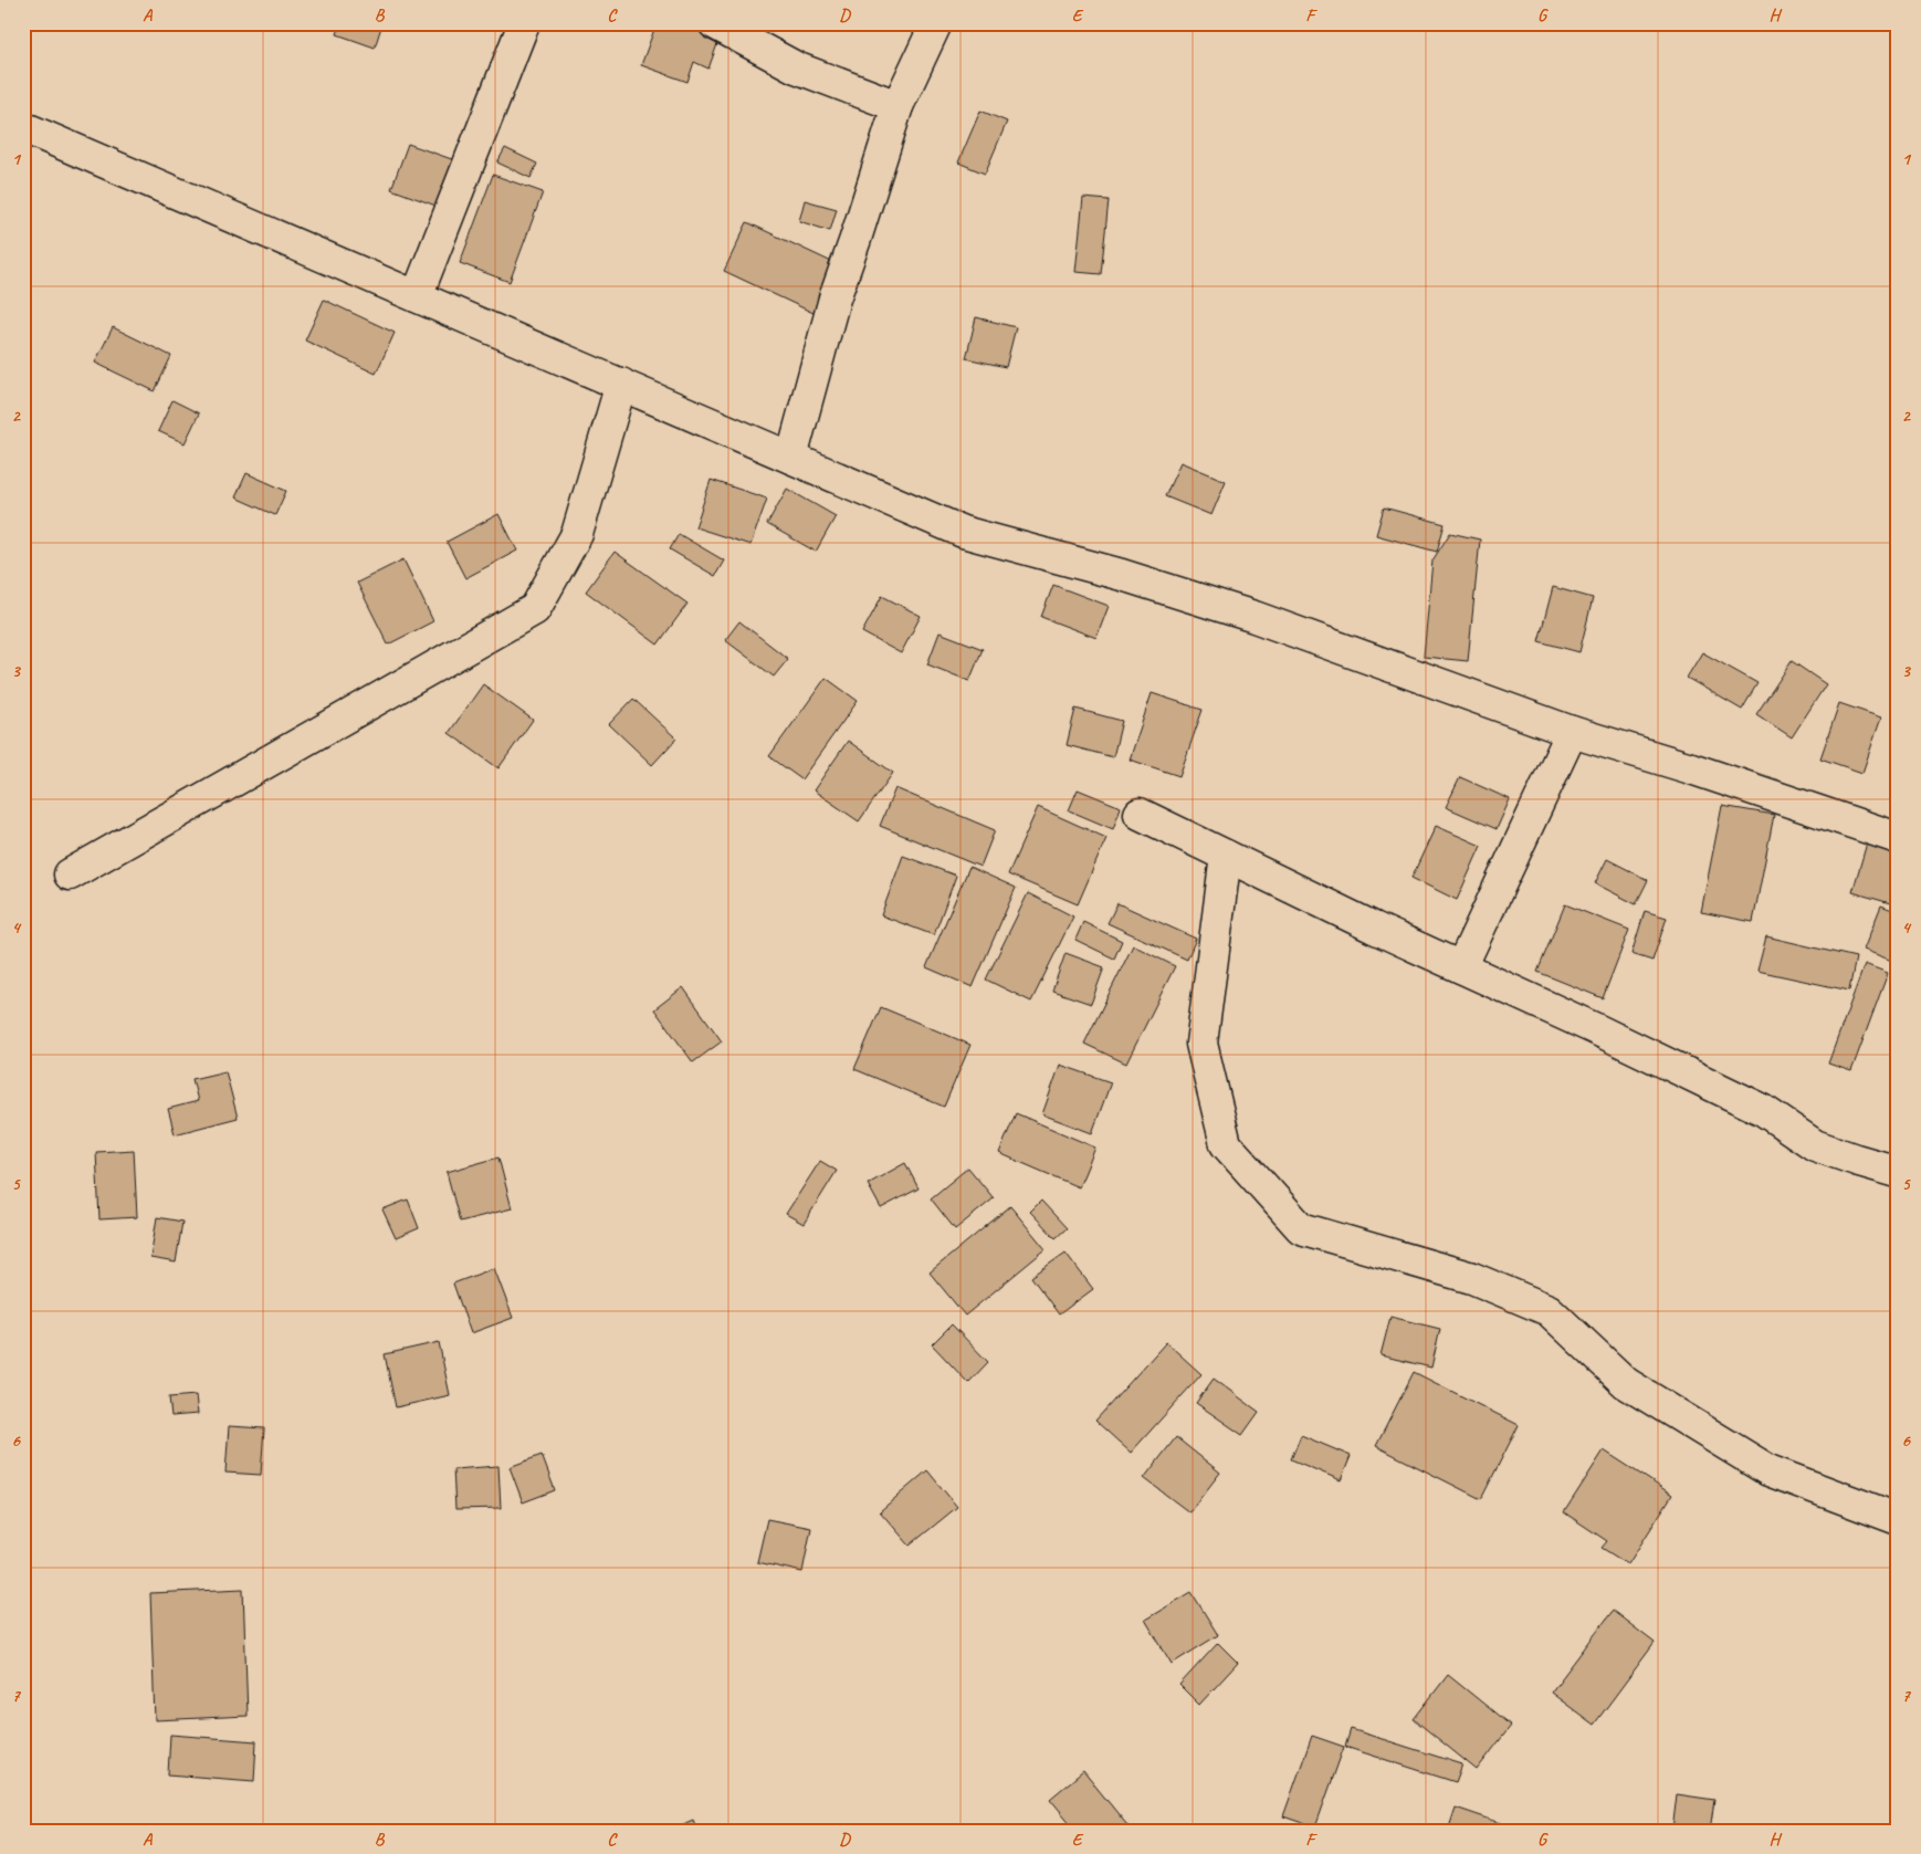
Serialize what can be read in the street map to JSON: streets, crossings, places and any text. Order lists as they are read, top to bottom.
{
  "grid": {
    "columns": [
      "A",
      "B",
      "C",
      "D",
      "E",
      "F",
      "G",
      "H"
    ],
    "rows": [
      "1",
      "2",
      "3",
      "4",
      "5",
      "6",
      "7"
    ]
  }
}
